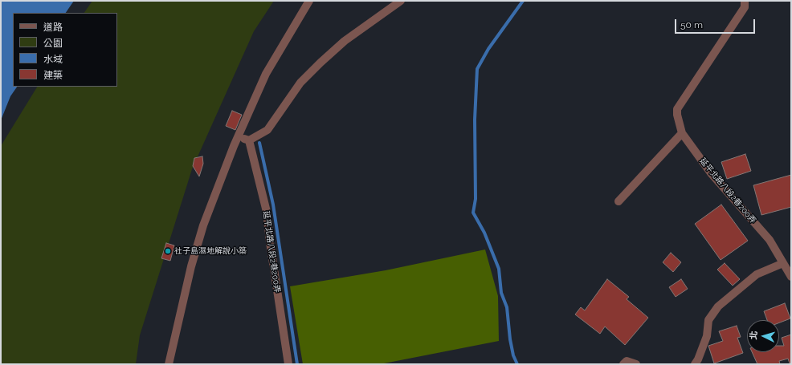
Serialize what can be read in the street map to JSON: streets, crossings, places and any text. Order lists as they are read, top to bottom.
{
  "streets": {
    "street": ["延平北路八段2巷200弄"]
  },
  "places": ["社子島濕地解說小築"],
  "legend": [
    "道路",
    "公園",
    "水域",
    "建築"
  ],
  "scale_bar": "50 m",
  "north": "left"
}
